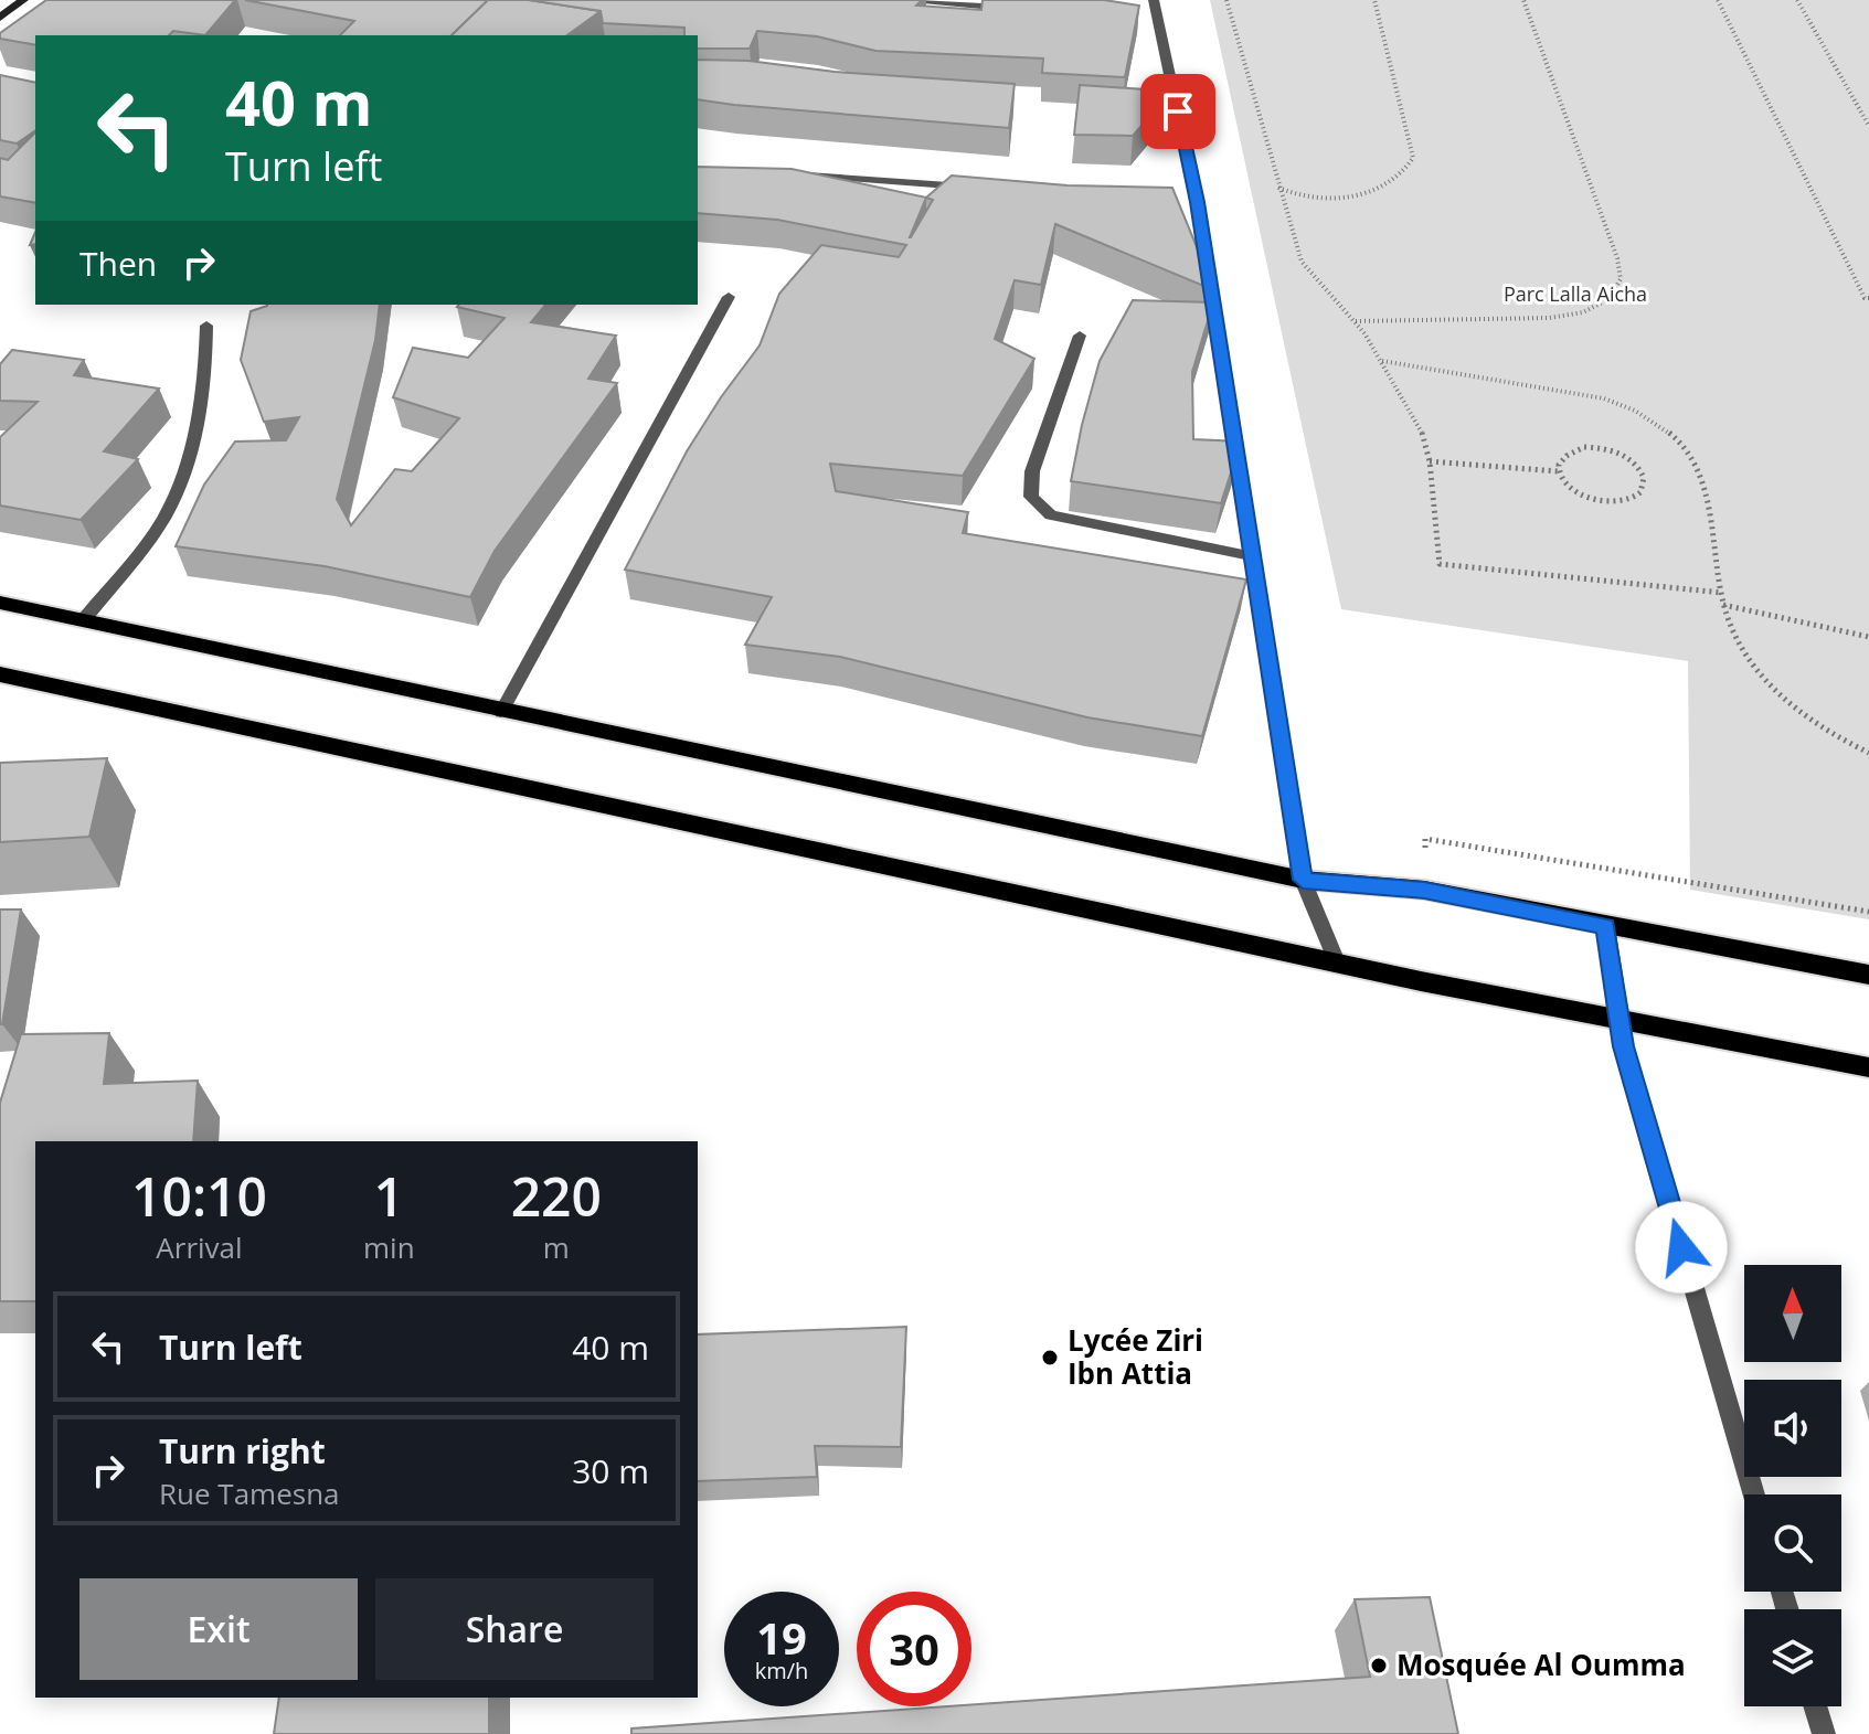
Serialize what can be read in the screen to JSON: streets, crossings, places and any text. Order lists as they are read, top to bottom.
{
  "parks": ["Parc Lalla Aicha"],
  "places": ["Lycée Ziri Ibn Attia", "Mosquée Al Oumma"],
  "north": "top",
  "page": {
    "turn": ["40 m", "Turn left"],
    "then": "Then",
    "eta": [
      "10:10",
      "Arrival",
      "1",
      "min",
      "220",
      "m"
    ],
    "list": [
      {
        "name": "Turn left",
        "value": "40 m"
      },
      {
        "name": "Turn right",
        "note": "Rue Tamesna",
        "value": "30 m"
      }
    ],
    "buttons": ["Exit", "Share"],
    "speed": "19 km/h",
    "limit": "30"
  }
}
